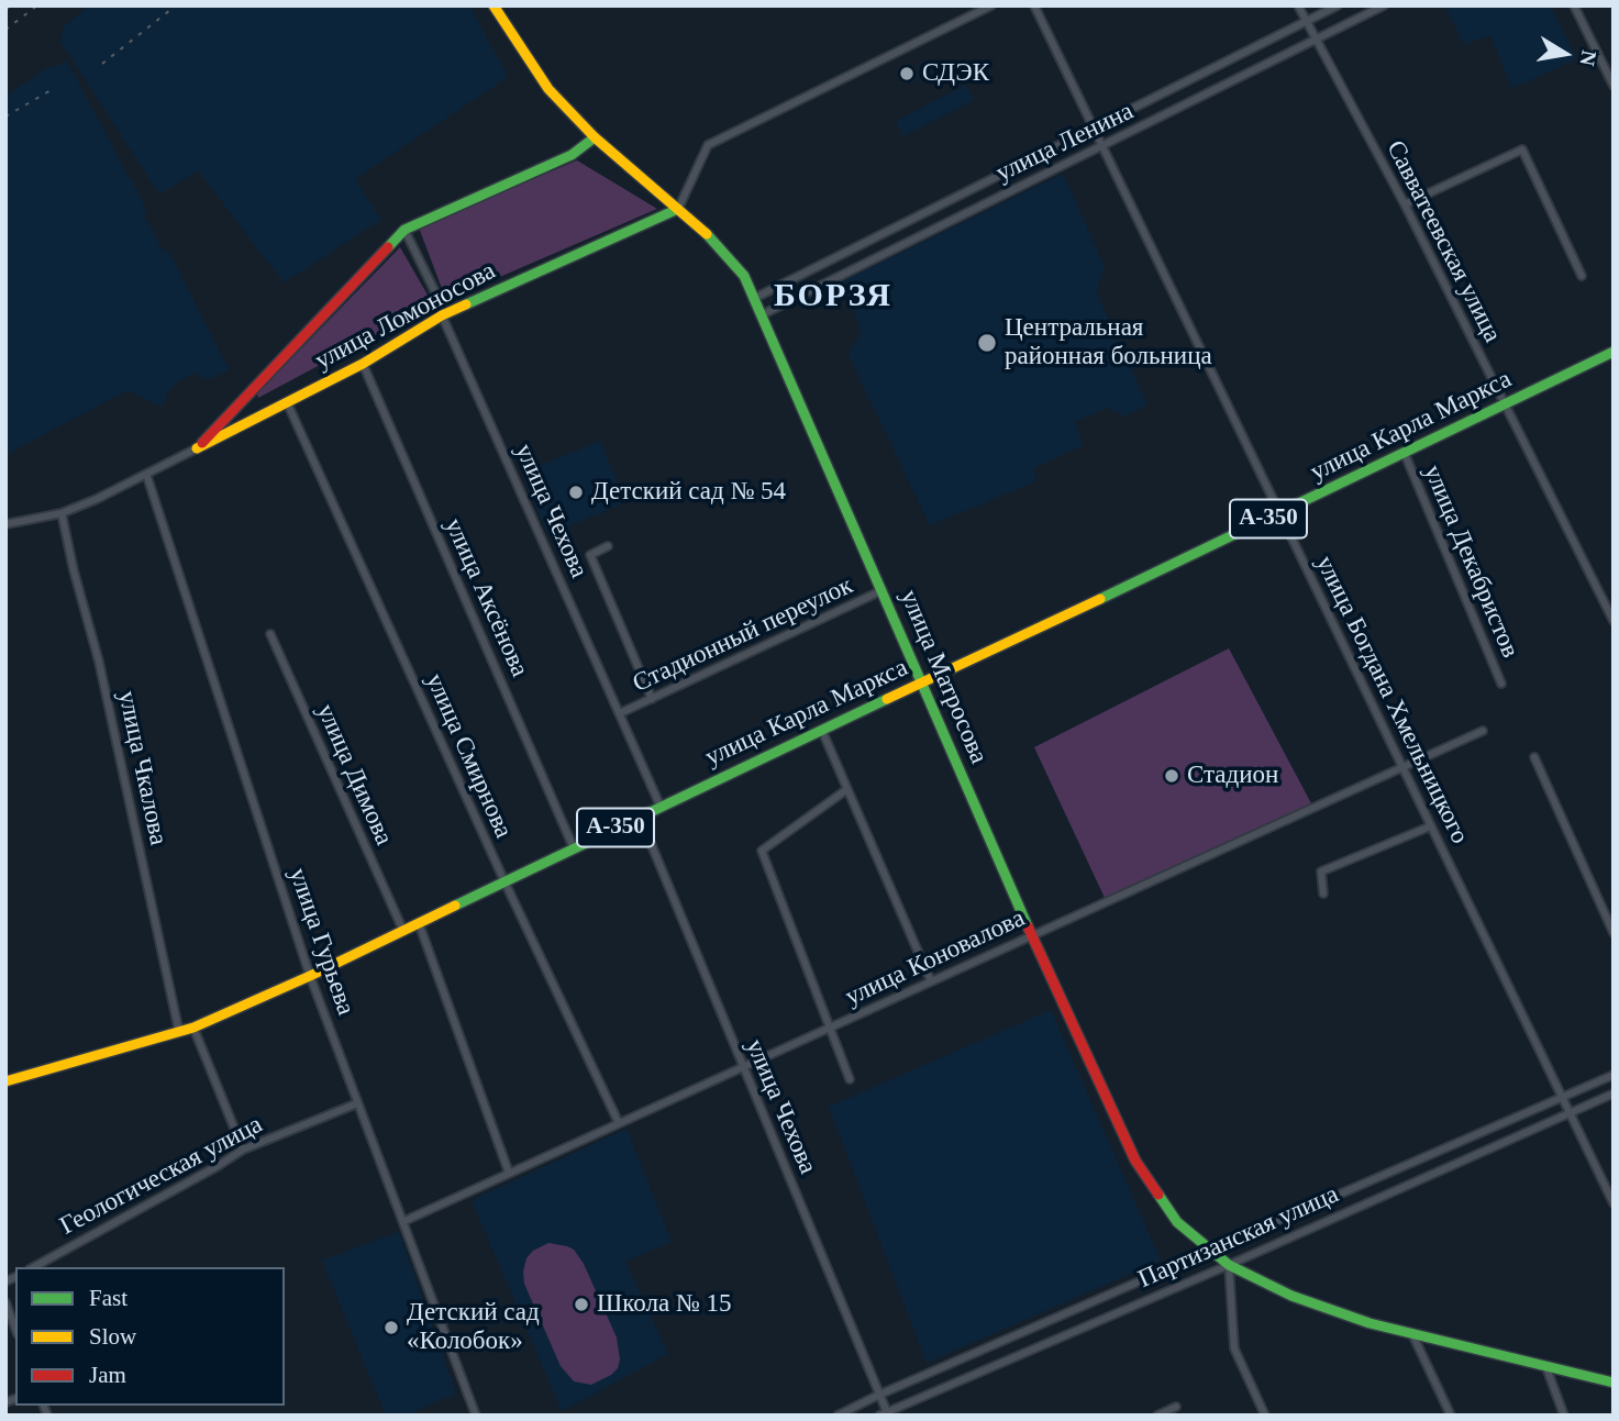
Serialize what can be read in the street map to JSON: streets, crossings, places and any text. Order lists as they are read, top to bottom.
{
  "streets": {
    "main road": [
      "улица Ломоносова",
      "улица Карла Маркса",
      "А-350",
      "улица Матросова"
    ],
    "street": [
      "улица Ленина",
      "Савватеевская улица",
      "улица Чехова",
      "улица Декабристов",
      "улица Аксёнова",
      "Стадионный переулок",
      "улица Богдана Хмельницкого",
      "улица Смирнова",
      "улица Чкалова",
      "улица Димова",
      "улица Гурьева",
      "улица Коновалова",
      "Геологическая улица",
      "Партизанская улица"
    ]
  },
  "crossings": [
    ["улица Ленина", "Савватеевская улица"],
    ["улица Ленина", "улица Матросова"],
    ["улица Ленина", "улица Богдана Хмельницкого"],
    ["Савватеевская улица", "улица Карла Маркса"],
    ["улица Ломоносова", "улица Чехова"],
    ["улица Ломоносова", "улица Аксёнова"],
    ["улица Ломоносова", "улица Матросова"],
    ["улица Ломоносова", "улица Смирнова"],
    ["улица Ломоносова", "улица Чкалова"],
    ["улица Ломоносова", "улица Гурьева"],
    ["улица Карла Маркса", "улица Чехова"],
    ["улица Карла Маркса", "улица Декабристов"],
    ["улица Карла Маркса", "улица Аксёнова"],
    ["улица Карла Маркса", "улица Матросова"],
    ["улица Карла Маркса", "улица Богдана Хмельницкого"],
    ["улица Карла Маркса", "улица Смирнова"],
    ["улица Карла Маркса", "улица Чкалова"],
    ["улица Карла Маркса", "улица Димова"],
    ["улица Карла Маркса", "улица Гурьева"],
    ["улица Чехова", "Стадионный переулок"],
    ["улица Чехова", "улица Коновалова"],
    ["улица Чехова", "Партизанская улица"],
    ["Стадионный переулок", "улица Матросова"],
    ["улица Матросова", "улица Коновалова"],
    ["улица Матросова", "Партизанская улица"],
    ["улица Богдана Хмельницкого", "улица Коновалова"],
    ["улица Богдана Хмельницкого", "Партизанская улица"],
    ["улица Смирнова", "улица Коновалова"],
    ["улица Гурьева", "улица Коновалова"],
    ["улица Гурьева", "Геологическая улица"]
  ],
  "districts": ["БОРЗЯ"],
  "places": [
    "СДЭК",
    "Центральная районная больница",
    "Детский сад № 54",
    "Стадион",
    "Школа № 15",
    "Детский сад «Колобок»"
  ],
  "legend": ["Fast", "Slow", "Jam"],
  "north": "right"
}
